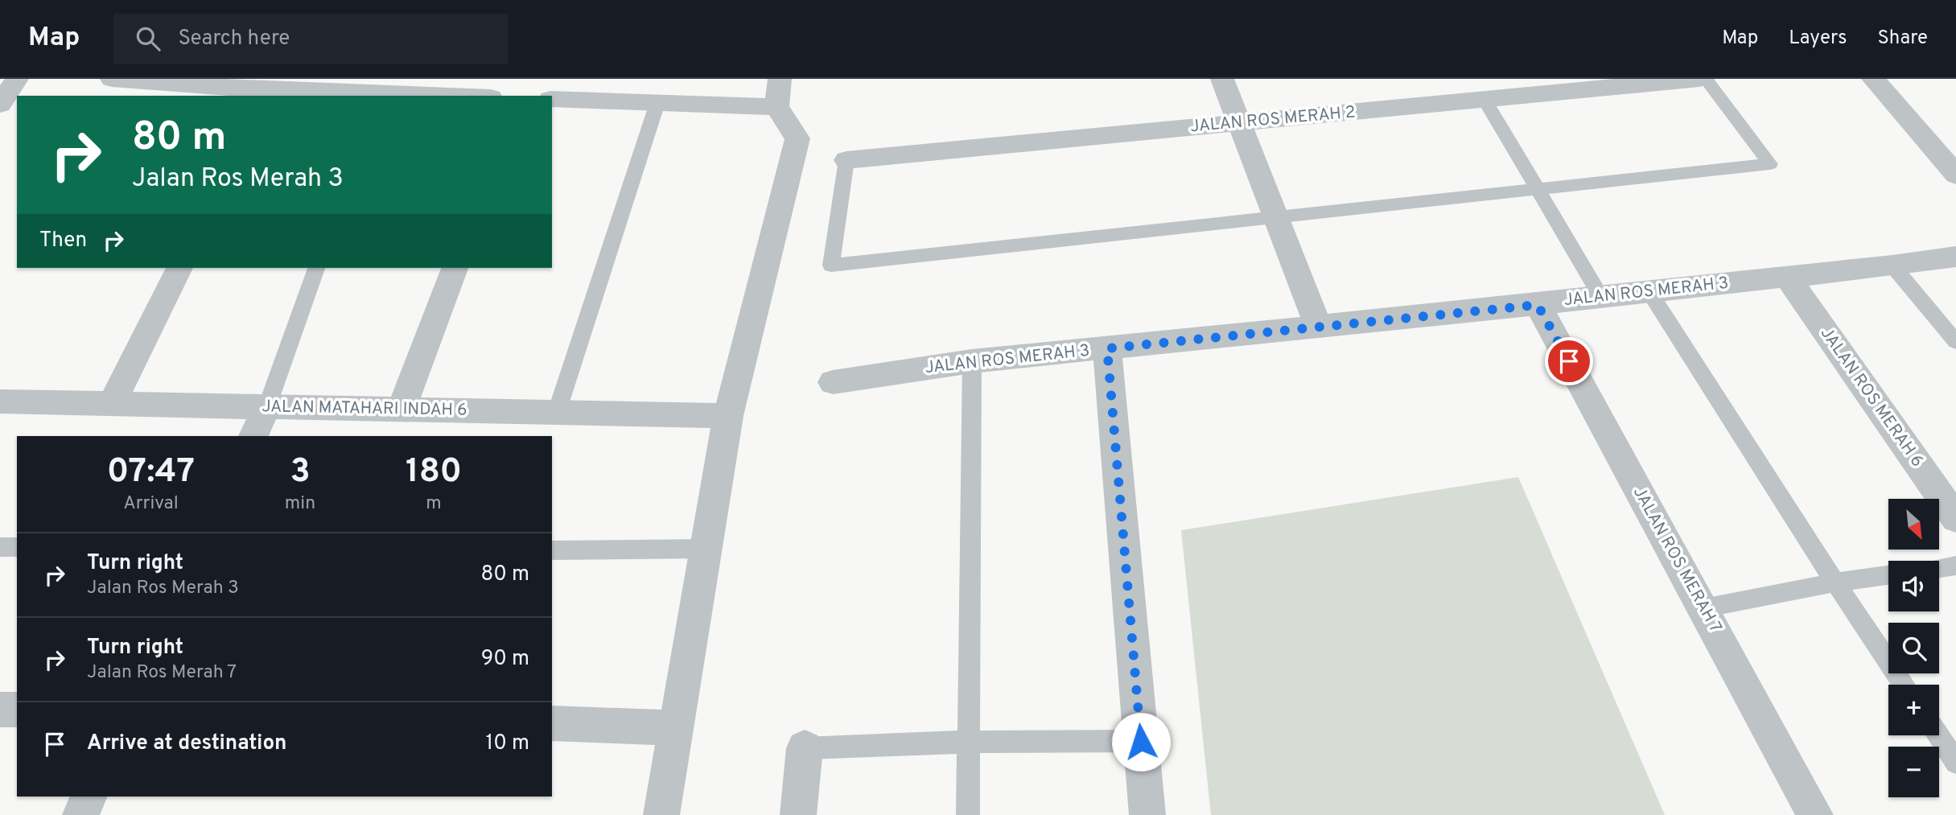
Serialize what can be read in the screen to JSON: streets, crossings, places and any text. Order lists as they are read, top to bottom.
{
  "streets": {
    "street": [
      "JALAN ROS MERAH 2",
      "JALAN ROS MERAH 3",
      "JALAN ROS MERAH 6",
      "JALAN MATAHARI INDAH 6",
      "JALAN ROS MERAH 7"
    ]
  },
  "crossings": [
    ["JALAN ROS MERAH 3", "JALAN ROS MERAH 6"],
    ["JALAN ROS MERAH 3", "JALAN ROS MERAH 7"]
  ],
  "north": "bottom right",
  "page": {
    "header": "Map",
    "search": "Search here",
    "nav": ["Map", "Layers", "Share"],
    "turn": ["80 m", "Jalan Ros Merah 3"],
    "then": "Then",
    "eta": [
      "07:47",
      "Arrival",
      "3",
      "min",
      "180",
      "m"
    ],
    "map_buttons": ["+", "−"],
    "list": [
      {
        "name": "Turn right",
        "note": "Jalan Ros Merah 3",
        "value": "80 m"
      },
      {
        "name": "Turn right",
        "note": "Jalan Ros Merah 7",
        "value": "90 m"
      },
      {
        "name": "Arrive at destination",
        "value": "10 m"
      }
    ]
  }
}
